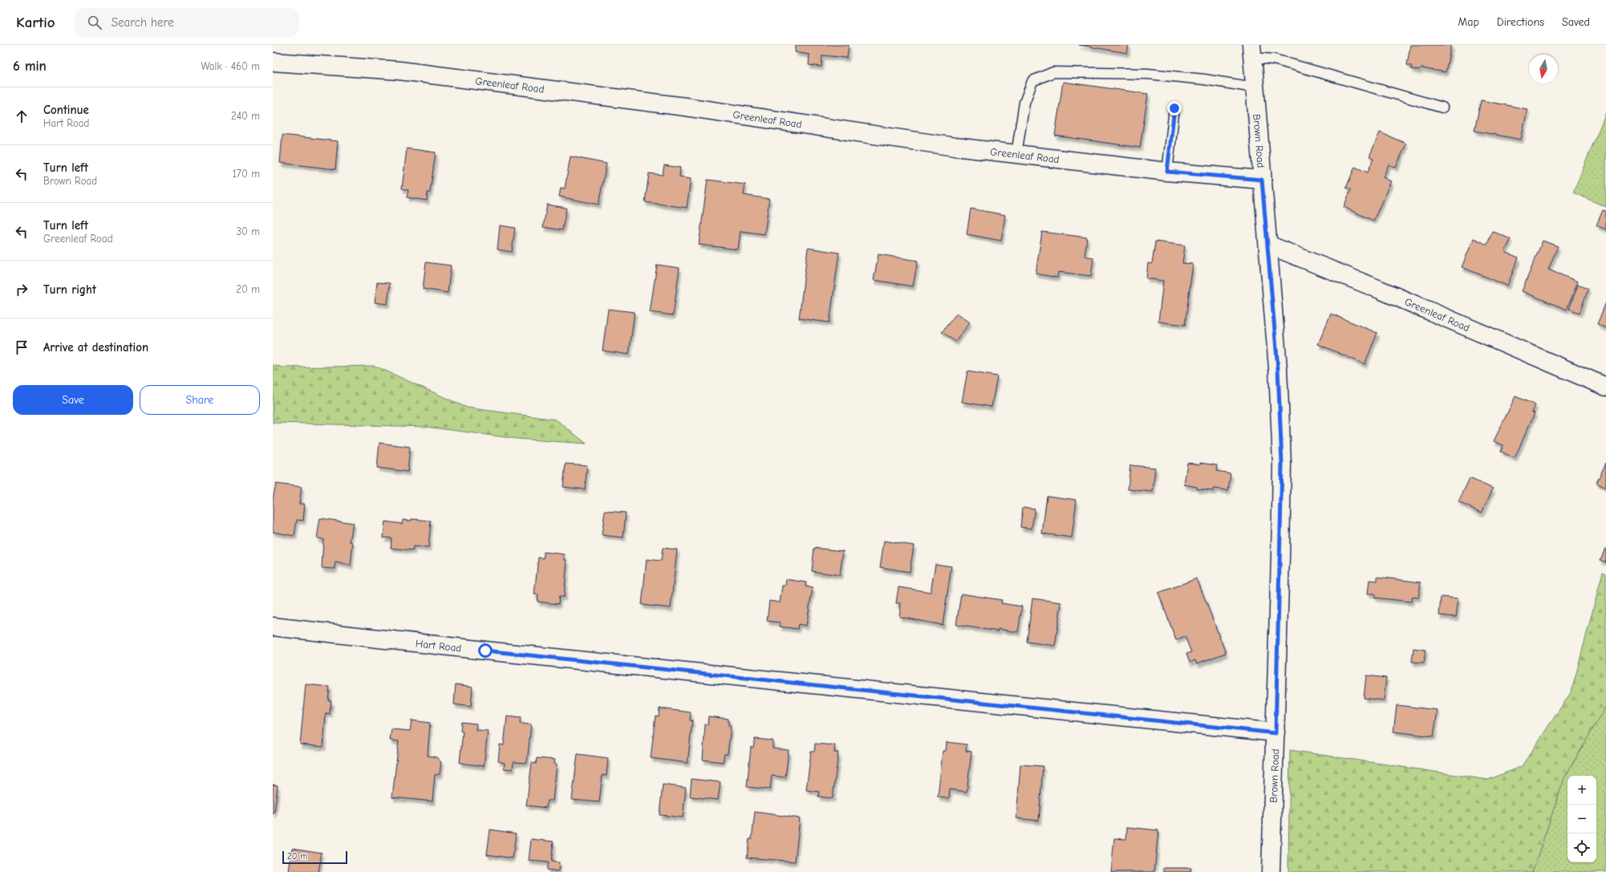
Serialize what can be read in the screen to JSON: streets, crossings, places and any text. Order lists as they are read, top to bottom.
{
  "streets": {
    "street": ["Greenleaf Road", "Brown Road", "Hart Road"]
  },
  "crossings": [
    ["Greenleaf Road", "Brown Road"],
    ["Brown Road", "Hart Road"]
  ],
  "scale_bar": "20 m",
  "north": "bottom",
  "page": {
    "header": "Kartio",
    "search": "Search here",
    "nav": ["Map", "Directions", "Saved"],
    "heading": ["6 min", "Walk · 460 m"],
    "list": [
      ["Continue", "Hart Road", "240 m"],
      ["Turn left", "Brown Road", "170 m"],
      ["Turn left", "Greenleaf Road", "30 m"],
      ["Turn right", "20 m"],
      "Arrive at destination"
    ],
    "buttons": ["Save", "Share"],
    "map_buttons": ["+", "−"],
    "scale": "20 m"
  }
}
